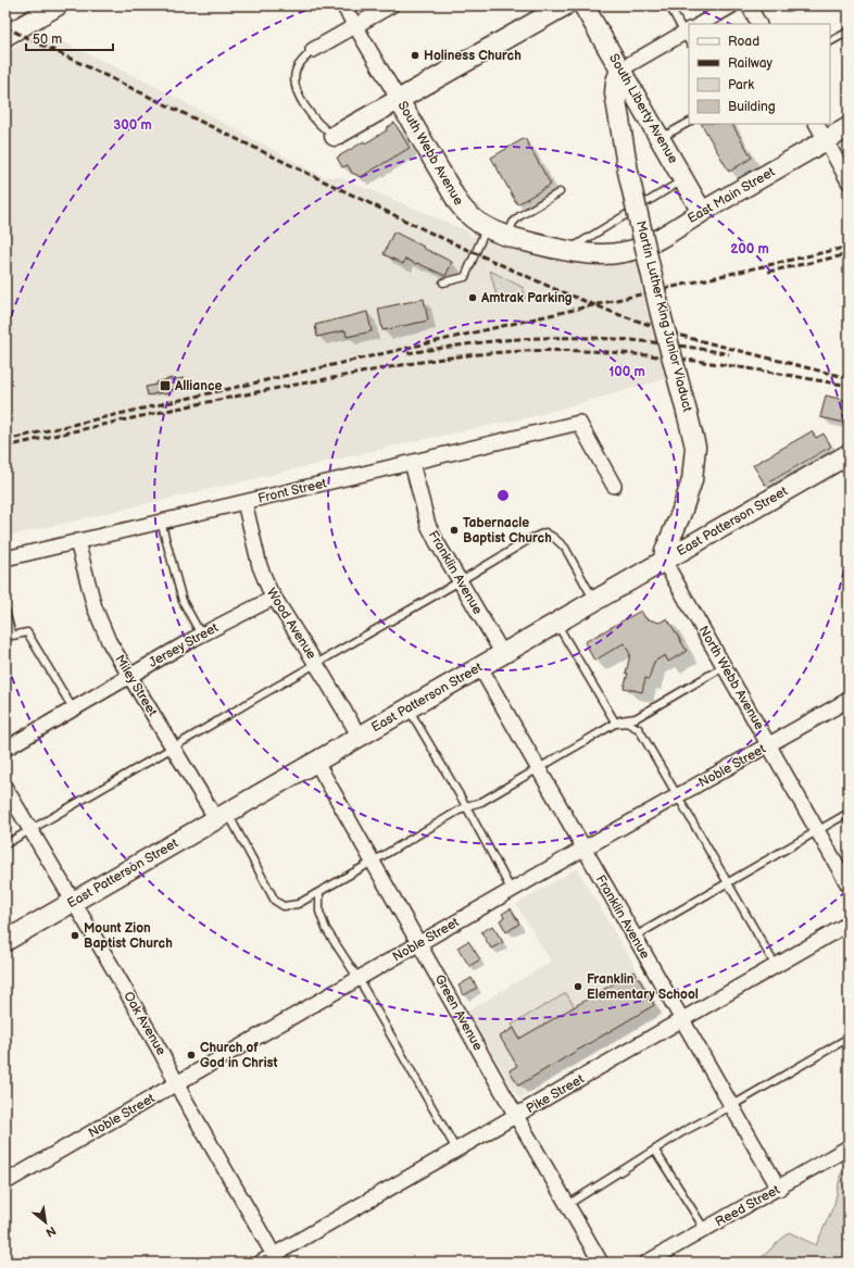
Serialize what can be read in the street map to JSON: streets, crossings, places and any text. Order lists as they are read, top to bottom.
{
  "streets": {
    "street": [
      "South Liberty Avenue",
      "South Webb Avenue",
      "East Main Street",
      "Martin Luther King Junior Viaduct",
      "Front Street",
      "East Patterson Street",
      "Franklin Avenue",
      "Wood Avenue",
      "Jersey Street",
      "North Webb Avenue",
      "Miley Street",
      "Noble Street",
      "Green Avenue",
      "Oak Avenue",
      "Pike Street",
      "Reed Street"
    ]
  },
  "crossings": [
    ["South Liberty Avenue", "East Main Street"],
    ["South Liberty Avenue", "Martin Luther King Junior Viaduct"],
    ["South Webb Avenue", "East Main Street"],
    ["Martin Luther King Junior Viaduct", "East Patterson Street"],
    ["Martin Luther King Junior Viaduct", "North Webb Avenue"],
    ["Front Street", "Franklin Avenue"],
    ["Front Street", "Wood Avenue"],
    ["Front Street", "Miley Street"],
    ["East Patterson Street", "Franklin Avenue"],
    ["East Patterson Street", "Wood Avenue"],
    ["East Patterson Street", "North Webb Avenue"],
    ["East Patterson Street", "Miley Street"],
    ["East Patterson Street", "Green Avenue"],
    ["East Patterson Street", "Oak Avenue"],
    ["Franklin Avenue", "Noble Street"],
    ["Franklin Avenue", "Pike Street"],
    ["Franklin Avenue", "Reed Street"],
    ["Wood Avenue", "Jersey Street"],
    ["Jersey Street", "Miley Street"],
    ["North Webb Avenue", "Noble Street"],
    ["Noble Street", "Green Avenue"],
    ["Noble Street", "Oak Avenue"],
    ["Green Avenue", "Pike Street"],
    ["Oak Avenue", "Pike Street"]
  ],
  "places": {
    "other": [
      "Holiness Church",
      "Amtrak Parking",
      "Tabernacle Baptist Church",
      "Mount Zion Baptist Church",
      "Franklin Elementary School",
      "Church of God in Christ"
    ],
    "transit": ["Alliance"]
  },
  "legend": [
    "Road",
    "Railway",
    "Park",
    "Building"
  ],
  "scale_bar": "50 m",
  "north": "bottom right",
  "rings": ["300 m", "200 m", "100 m"]
}
